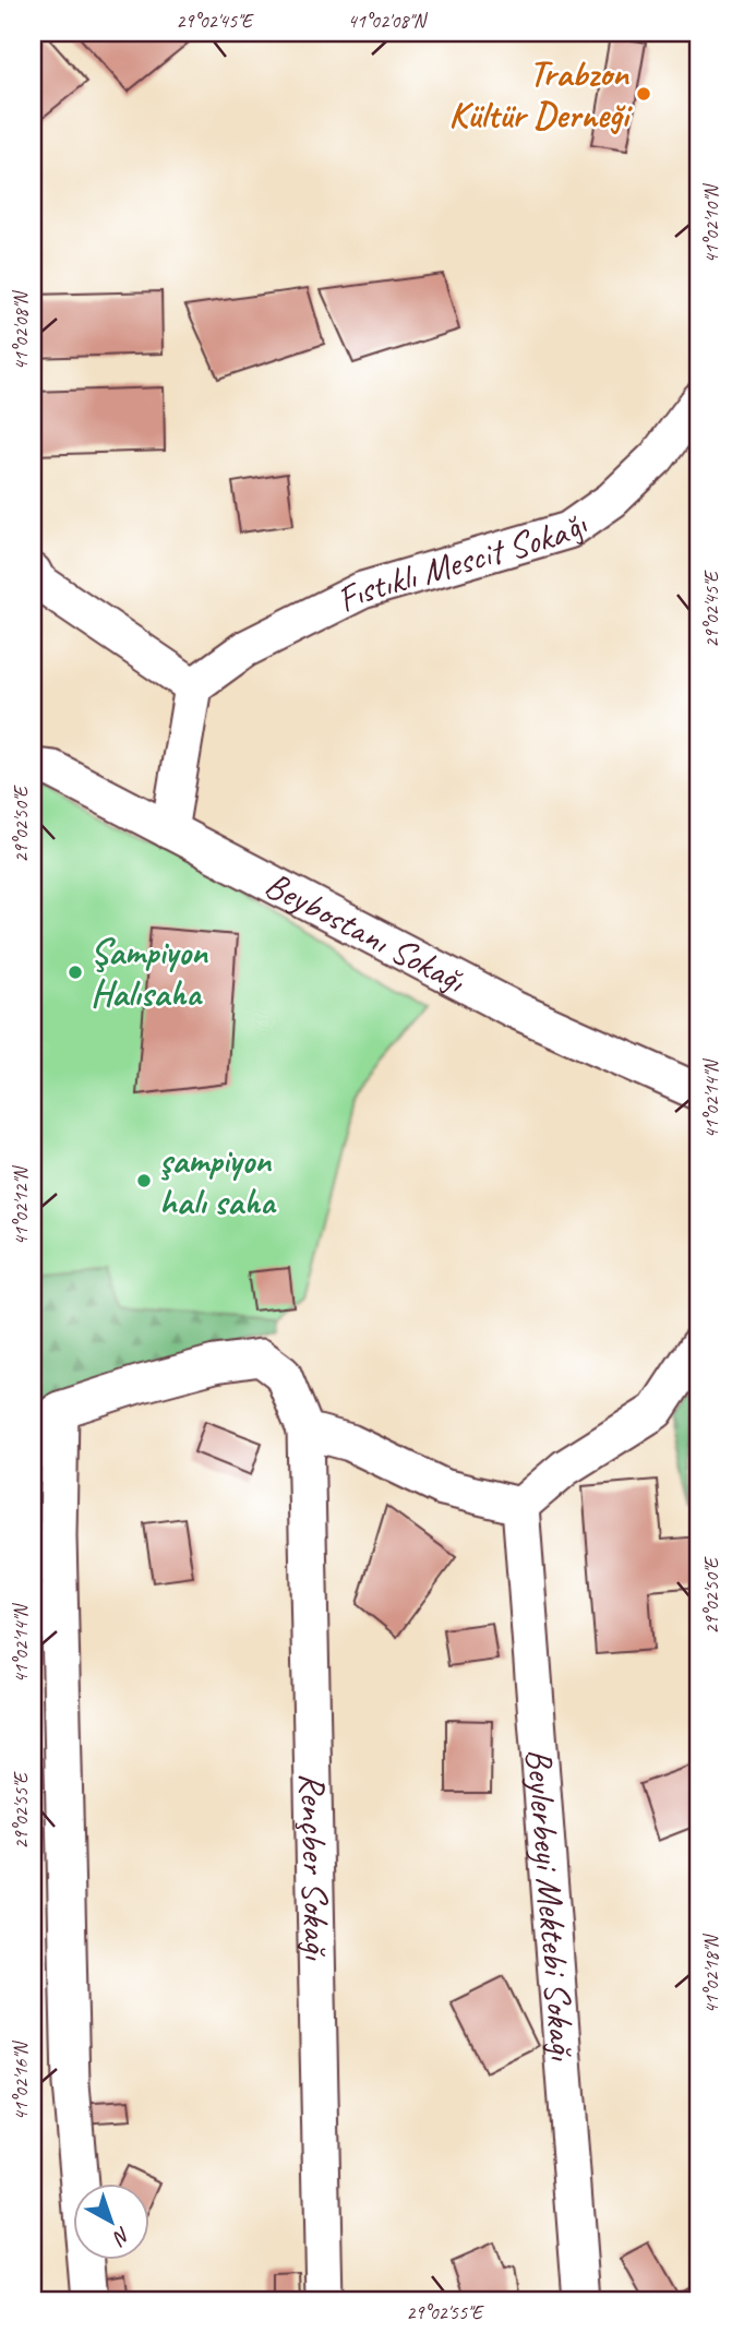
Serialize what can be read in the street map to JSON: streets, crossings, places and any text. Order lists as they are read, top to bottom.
{
  "streets": {
    "street": [
      "Fıstıklı Mescit Sokağı",
      "Beybostanı Sokağı",
      "Rençber Sokağı",
      "Beylerbeyi Mektebi Sokağı"
    ]
  },
  "places": ["Trabzon Kültür Derneği", "Şampiyon Halısaha", "şampiyon halı saha"],
  "north": "bottom right",
  "coordinates": [
    "29°02'45\"E",
    "41°02'08\"N",
    "41°02'10\"N",
    "29°02'50\"E",
    "41°02'14\"N",
    "41°02'12\"N",
    "29°02'55\"E",
    "41°02'18\"N",
    "41°02'16\"N"
  ]
}
